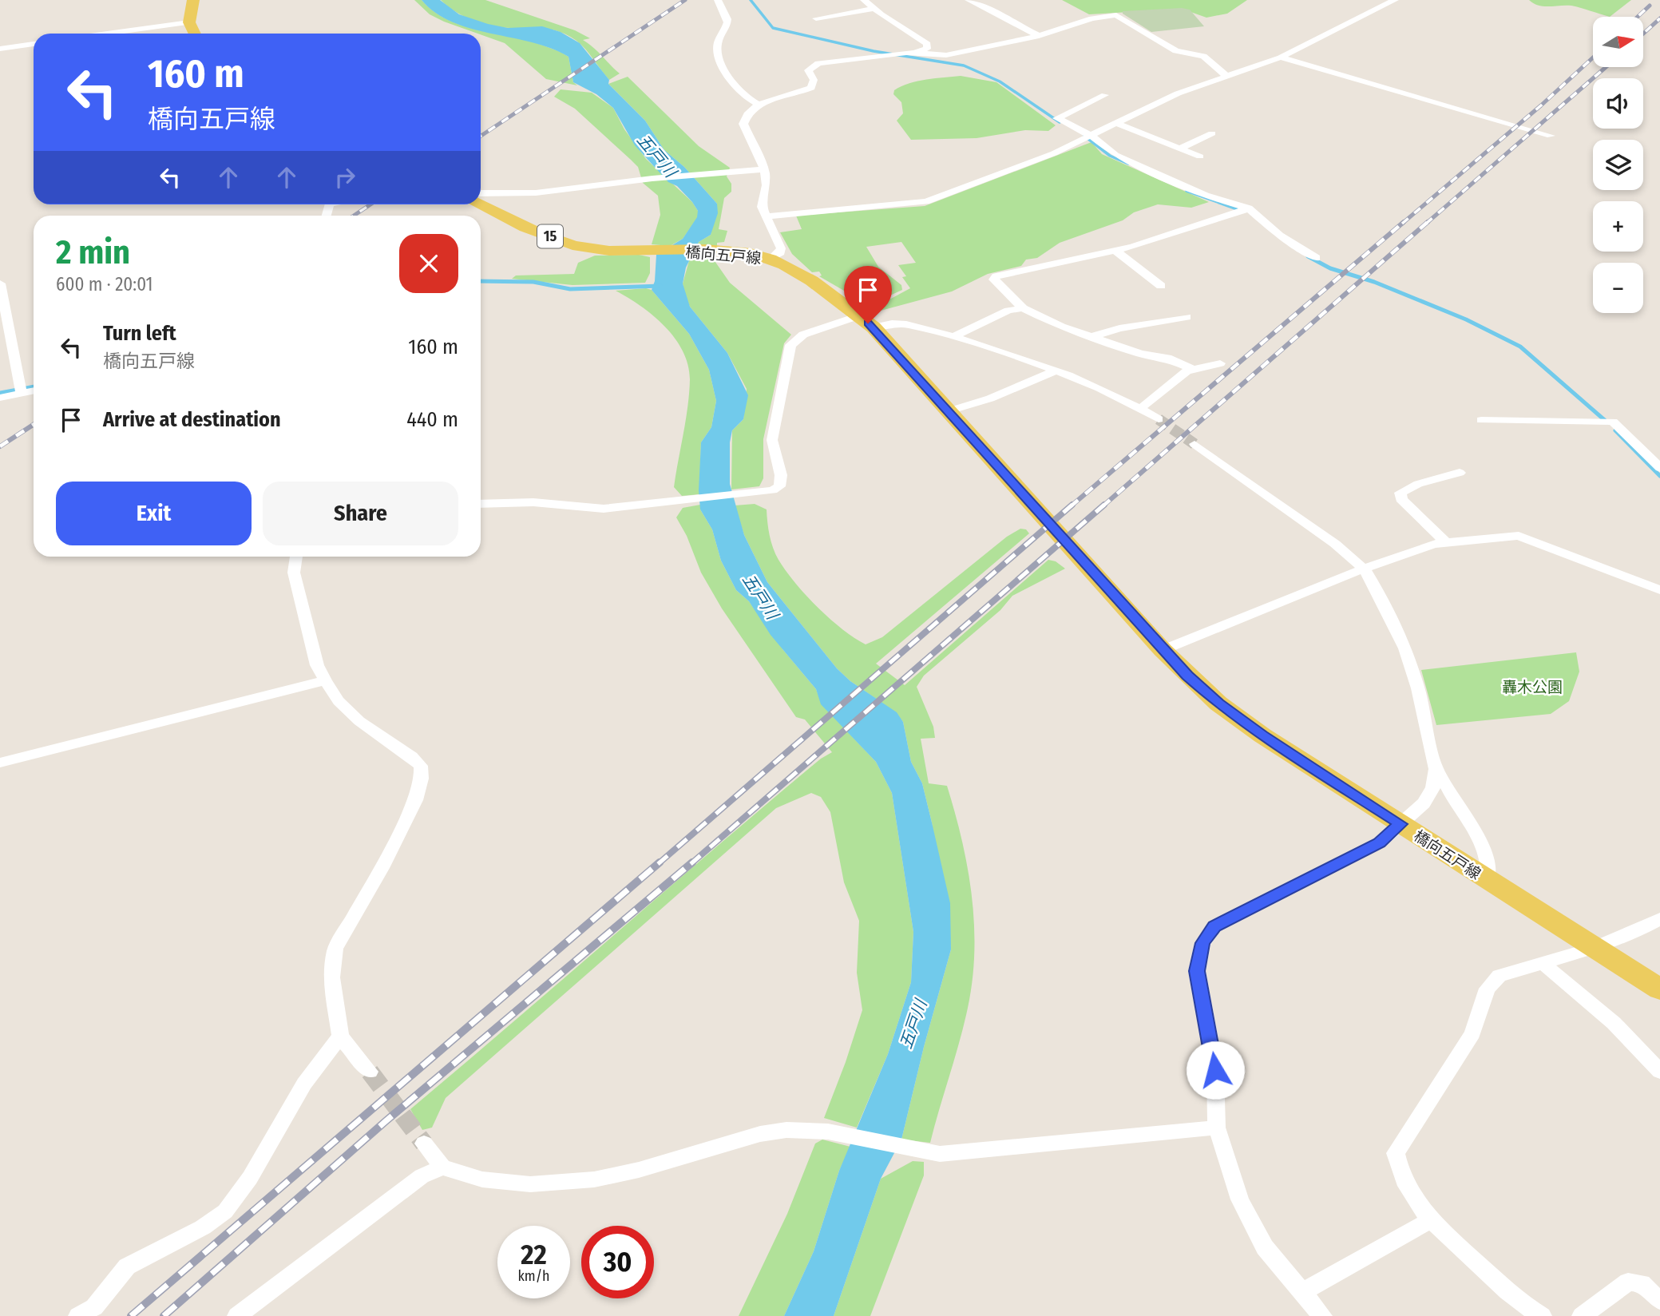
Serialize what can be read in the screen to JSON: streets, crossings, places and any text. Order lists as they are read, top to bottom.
{
  "streets": {
    "main road": ["15", "橋向五戸線"]
  },
  "water": ["五戸川"],
  "parks": ["轟木公園"],
  "north": "right",
  "page": {
    "map_buttons": ["+", "−"],
    "turn": ["160 m", "橋向五戸線"],
    "heading": ["2 min", "600 m · 20:01"],
    "list": [
      {
        "name": "Turn left",
        "note": "橋向五戸線",
        "value": "160 m"
      },
      {
        "name": "Arrive at destination",
        "value": "440 m"
      }
    ],
    "buttons": ["Exit", "Share"],
    "speed": "22 km/h",
    "limit": "30"
  }
}
